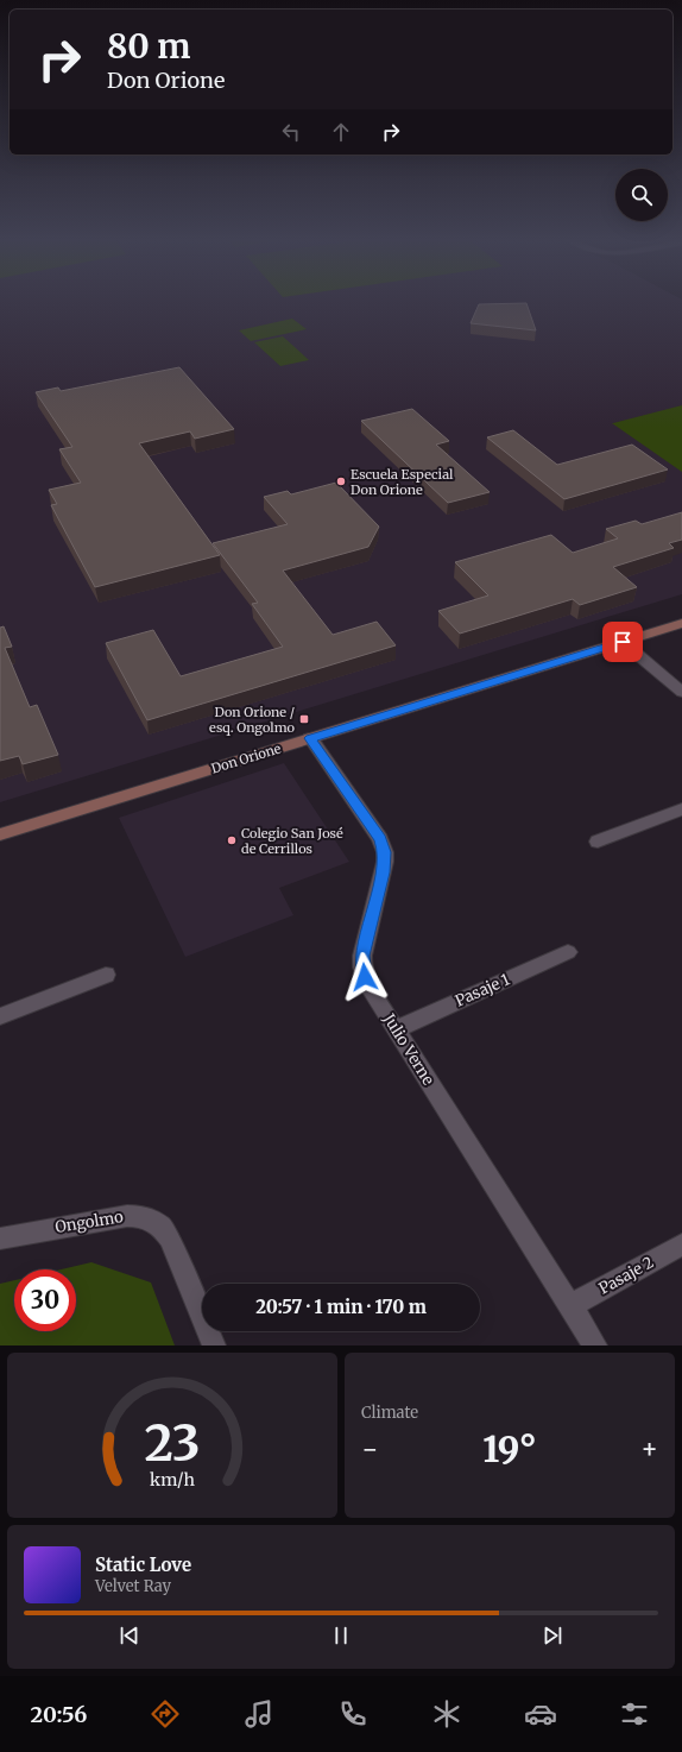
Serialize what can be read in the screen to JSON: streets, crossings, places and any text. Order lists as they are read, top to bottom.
{
  "streets": {
    "street": [
      "Don Orione",
      "Pasaje 1",
      "Julio Verne",
      "Ongolmo",
      "Pasaje 2"
    ]
  },
  "crossings": [
    ["Don Orione", "Julio Verne"],
    ["Pasaje 1", "Julio Verne"],
    ["Julio Verne", "Pasaje 2"]
  ],
  "places": {
    "other": ["Escuela Especial Don Orione", "Colegio San José de Cerrillos"],
    "transit": ["Don Orione / esq. Ongolmo"]
  },
  "page": {
    "turn": ["80 m", "Don Orione"],
    "limit": "30",
    "trip": "20:57 · 1 min · 170 m",
    "tile": "Climate",
    "heat": ["−", "19°", "+"],
    "song": ["Static Love", "Velvet Ray"],
    "tabs": "20:56",
    "gauge": ["23", "km/h"]
  }
}
